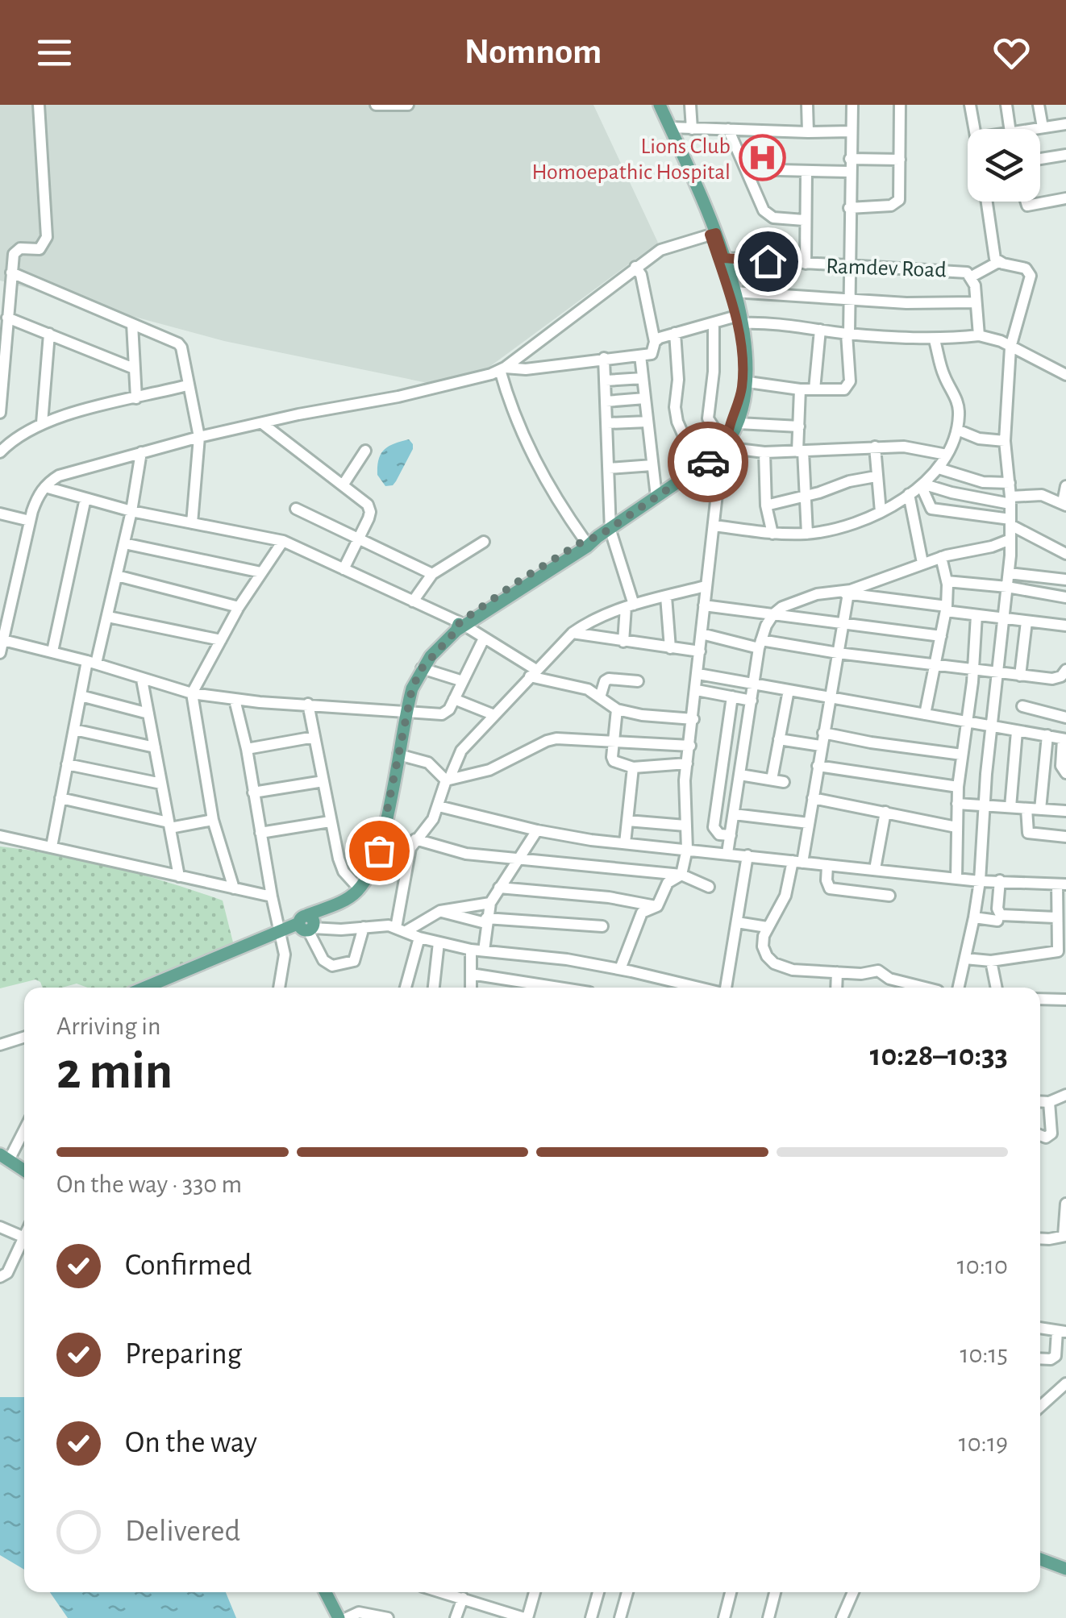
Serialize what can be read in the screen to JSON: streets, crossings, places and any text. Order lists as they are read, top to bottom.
{
  "streets": {
    "street": ["Ramdev Road"]
  },
  "places": {
    "hospital": ["Lions Club Homoepathic Hospital"]
  },
  "page": {
    "header": "Nomnom",
    "heading": ["2 min", "Arriving in", "10:28–10:33"],
    "bar": "On the way · 330 m",
    "list": [
      ["Confirmed", "10:10"],
      ["Preparing", "10:15"],
      ["On the way", "10:19"],
      "Delivered"
    ]
  }
}
